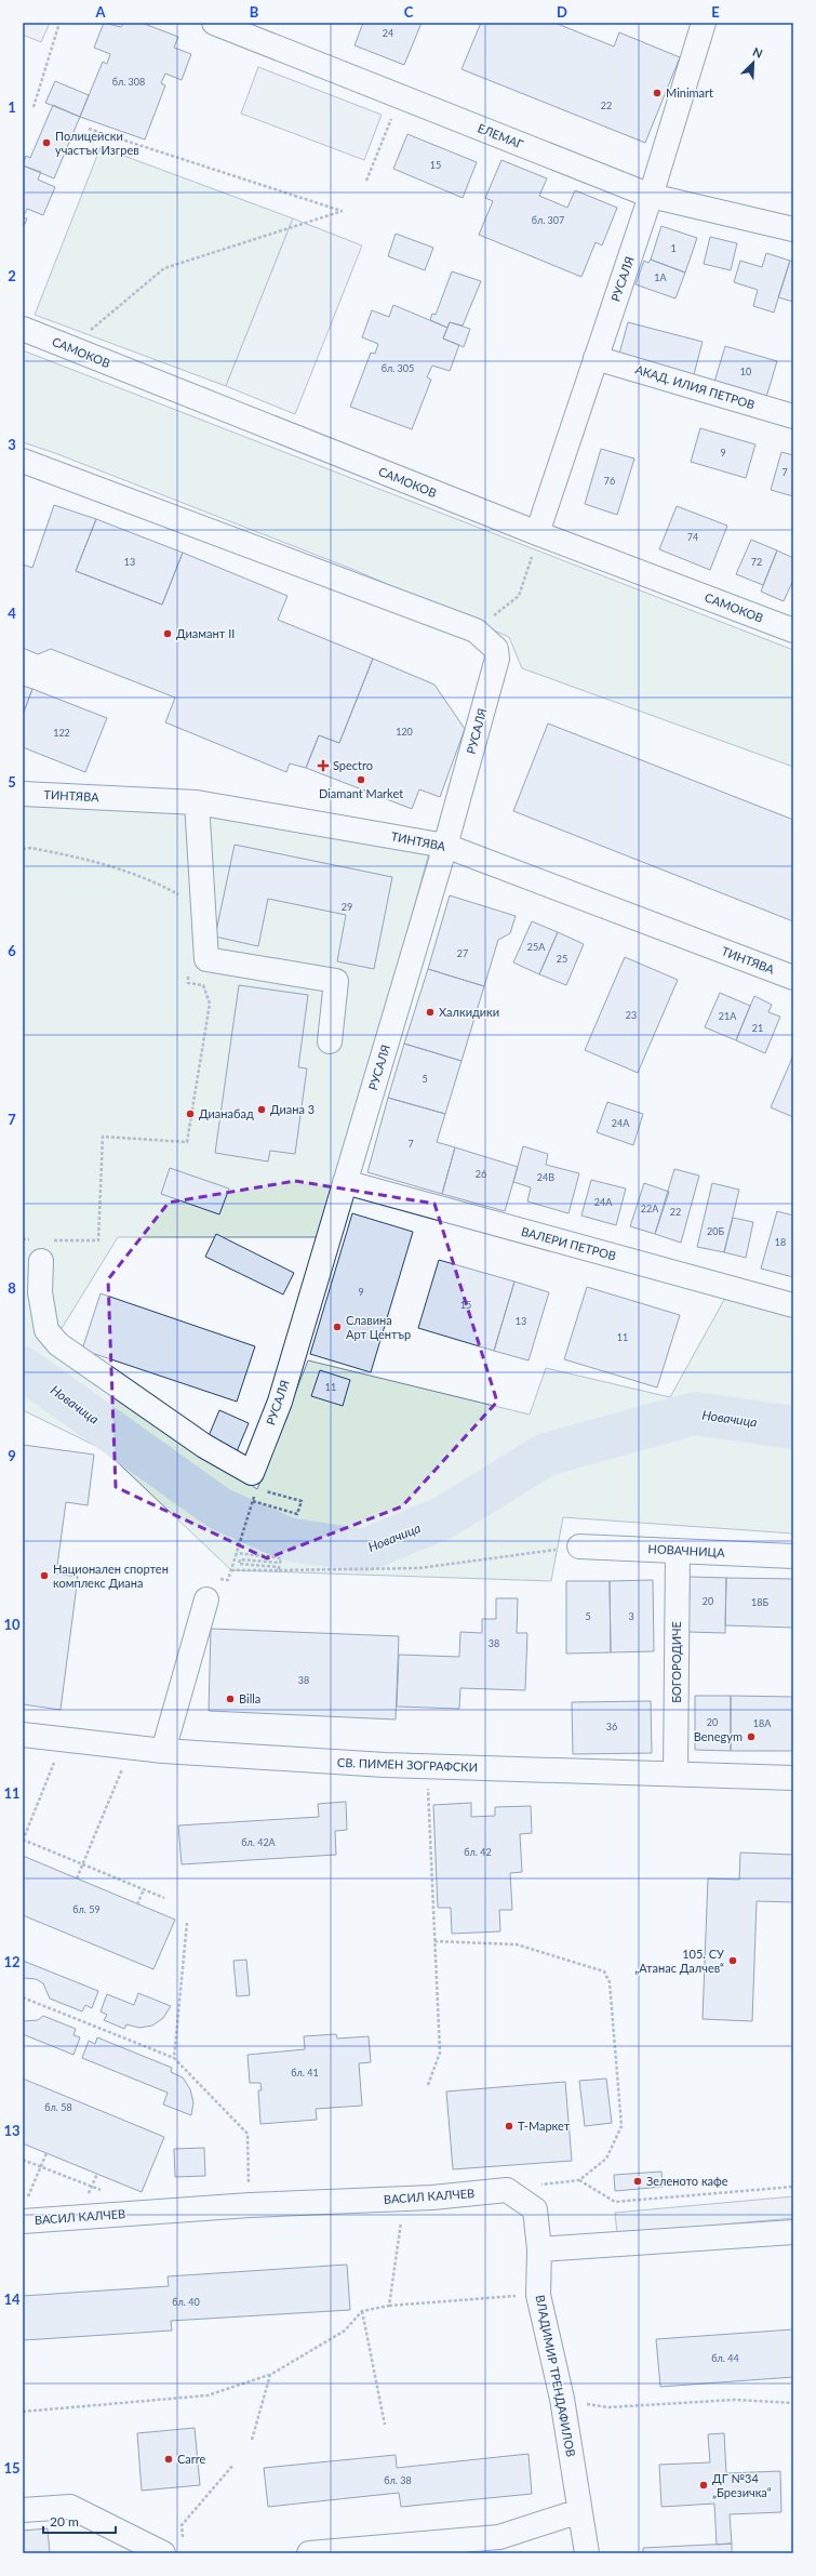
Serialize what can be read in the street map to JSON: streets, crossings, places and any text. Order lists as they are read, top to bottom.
{
  "streets": {
    "street": [
      "ЕЛЕМАГ",
      "РУСАЛЯ",
      "САМОКОВ",
      "АКАД. ИЛИЯ ПЕТРОВ",
      "ТИНТЯВА",
      "ВАЛЕРИ ПЕТРОВ",
      "НОВАЧНИЦА",
      "БОГОРОДИЧЕ",
      "СВ. ПИМЕН ЗОГРАФСКИ",
      "ВАСИЛ КАЛЧЕВ",
      "ВЛАДИМИР ТРЕНДАФИЛОВ"
    ]
  },
  "crossings": [
    ["ЕЛЕМАГ", "РУСАЛЯ"],
    ["РУСАЛЯ", "САМОКОВ"],
    ["РУСАЛЯ", "АКАД. ИЛИЯ ПЕТРОВ"],
    ["РУСАЛЯ", "ТИНТЯВА"],
    ["РУСАЛЯ", "ВАЛЕРИ ПЕТРОВ"],
    ["НОВАЧНИЦА", "БОГОРОДИЧЕ"],
    ["БОГОРОДИЧЕ", "СВ. ПИМЕН ЗОГРАФСКИ"]
  ],
  "water": ["Новачица"],
  "places": {
    "other": [
      "Minimart",
      "Полицейски участък Изгрев",
      "Диамант II",
      "Diamant Market",
      "Халкидики",
      "Диана 3",
      "Дианабад",
      "Славина Арт Център",
      "Национален спортен комплекс Диана",
      "Billa",
      "Benegym",
      "105. СУ „Атанас Далчев“",
      "Т-Маркет",
      "Зеленото кафе",
      "Carre",
      "ДГ №34 „Брезичка“"
    ],
    "health": ["Spectro"]
  },
  "house_numbers": [
    "24",
    "бл. 308",
    "22",
    "15",
    "бл. 307",
    "1",
    "1А",
    "бл. 305",
    "10",
    "9",
    "7",
    "76",
    "74",
    "13",
    "72",
    "120",
    "122",
    "29",
    "25А",
    "27",
    "25",
    "23",
    "21А",
    "21",
    "5",
    "24А",
    "7",
    "26",
    "24В",
    "24А",
    "22А",
    "22",
    "20Б",
    "18",
    "9",
    "15",
    "13",
    "11",
    "11",
    "20",
    "18Б",
    "5",
    "3",
    "38",
    "38",
    "20",
    "18А",
    "36",
    "бл. 42А",
    "бл. 42",
    "бл. 59",
    "бл. 41",
    "бл. 58",
    "бл. 40",
    "бл. 44",
    "бл. 38"
  ],
  "scale_bar": "20 m",
  "north": "top right",
  "grid": {
    "columns": [
      "A",
      "B",
      "C",
      "D",
      "E"
    ],
    "rows": [
      "1",
      "2",
      "3",
      "4",
      "5",
      "6",
      "7",
      "8",
      "9",
      "10",
      "11",
      "12",
      "13",
      "14",
      "15"
    ]
  }
}
